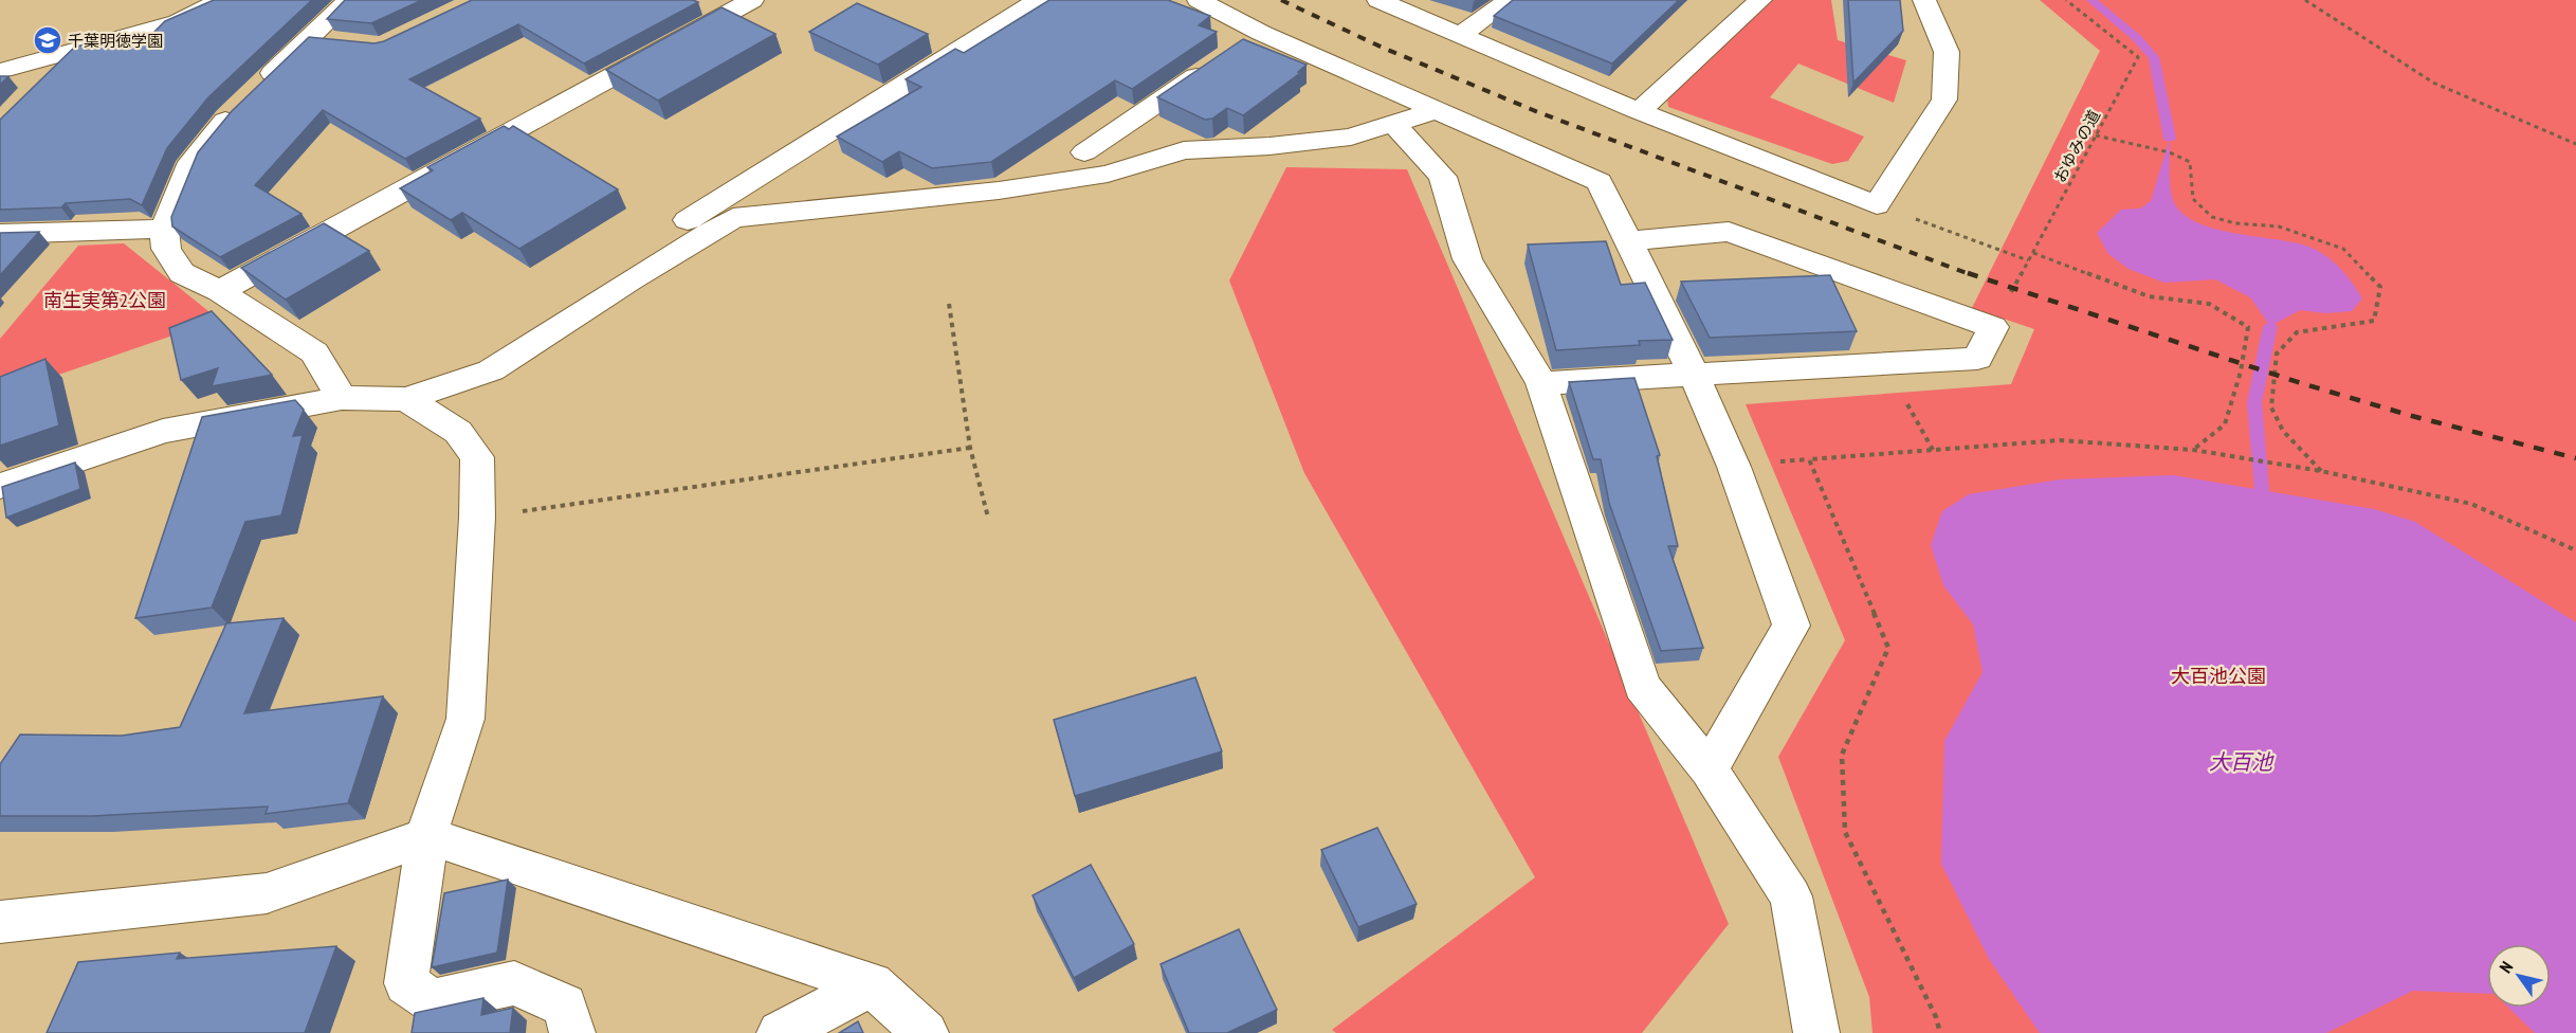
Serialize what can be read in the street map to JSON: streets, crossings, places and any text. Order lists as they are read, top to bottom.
{
  "streets": {
    "path": ["おゆみの道"]
  },
  "water": ["大百池"],
  "parks": ["南生実第2公園", "大百池公園"],
  "places": {
    "school or university": ["千葉明徳学園"]
  },
  "north": "top left"
}
